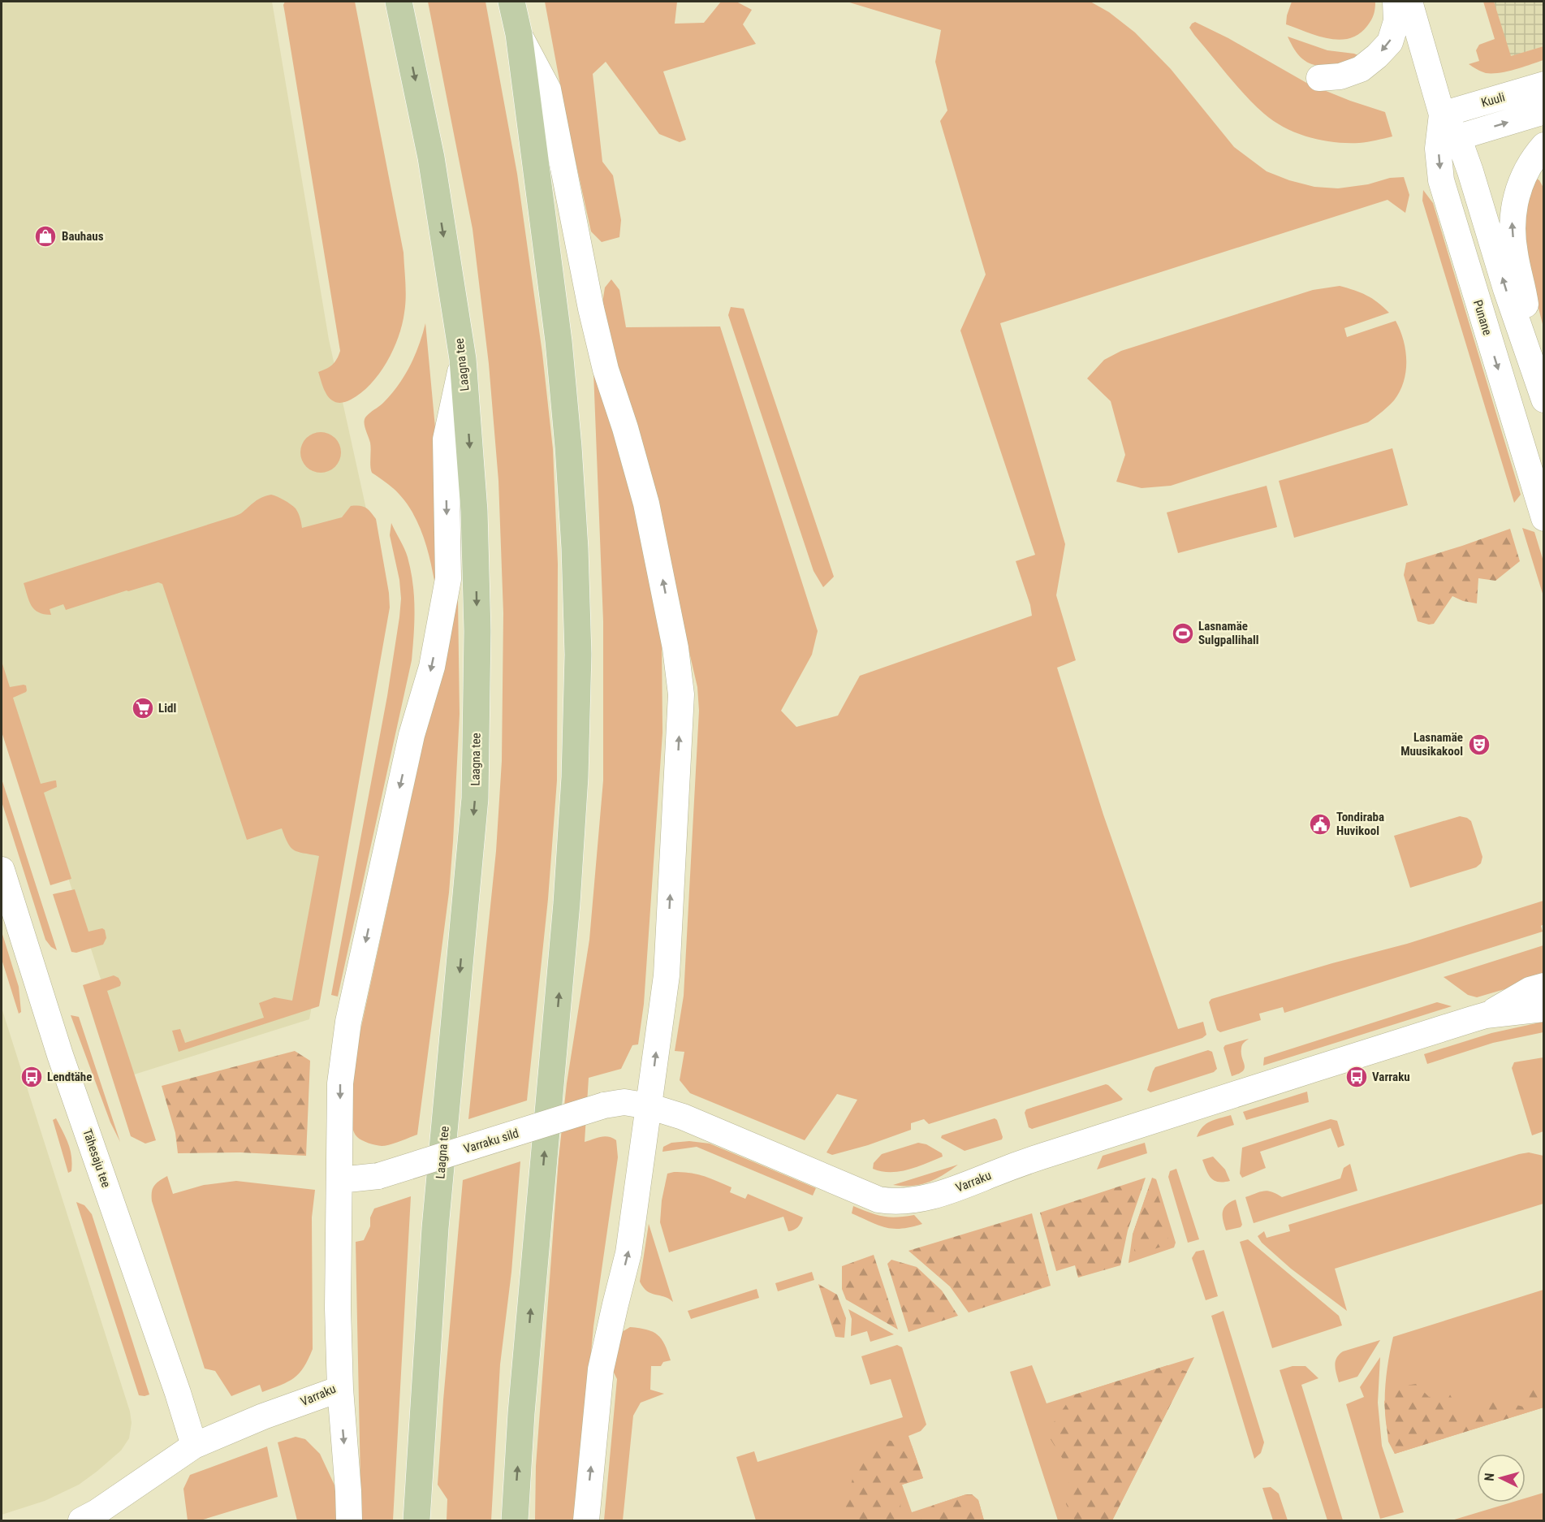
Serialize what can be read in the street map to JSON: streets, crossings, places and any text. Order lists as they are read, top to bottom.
{
  "streets": {
    "main road": ["Laagna tee"],
    "street": [
      "Kuuli",
      "Punane",
      "Varraku sild",
      "Tähesaju tee",
      "Varraku"
    ]
  },
  "crossings": [
    ["Kuuli", "Punane"],
    ["Laagna tee", "Varraku"],
    ["Varraku sild", "Varraku"],
    ["Tähesaju tee", "Varraku"]
  ],
  "places": {
    "shop": ["Bauhaus"],
    "sports": ["Lasnamäe Sulgpallihall"],
    "supermarket": ["Lidl"],
    "theatre": ["Lasnamäe Muusikakool"],
    "public building": ["Tondiraba Huvikool"],
    "bus stop": ["Lendtähe", "Varraku"]
  },
  "north": "left"
}
